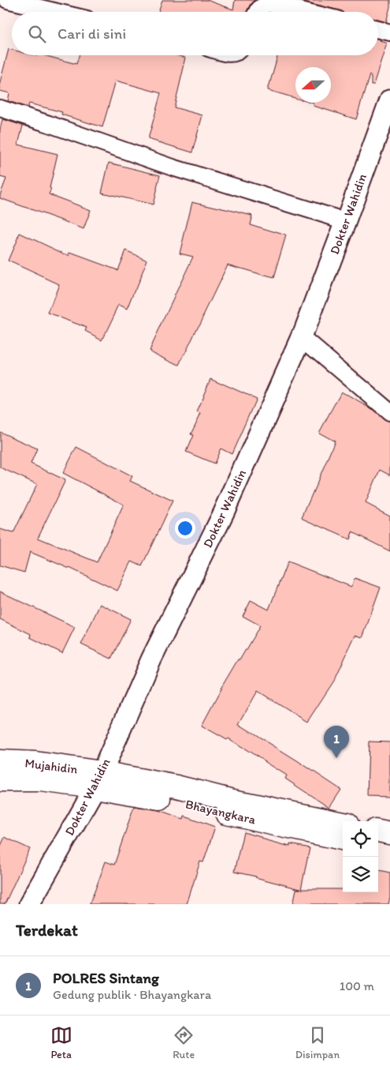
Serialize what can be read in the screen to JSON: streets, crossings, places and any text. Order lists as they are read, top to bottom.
{
  "streets": {
    "main road": ["Mujahidin", "Bhayangkara"],
    "street": ["Dokter Wahidin"]
  },
  "crossings": [
    ["Dokter Wahidin", "Mujahidin"],
    ["Dokter Wahidin", "Bhayangkara"],
    ["Mujahidin", "Bhayangkara"]
  ],
  "north": "left",
  "page": {
    "search": "Cari di sini",
    "pins": "1",
    "heading": "Terdekat",
    "list": [
      {
        "mark": "1",
        "name": "POLRES Sintang",
        "note": "Gedung publik · Bhayangkara",
        "value": "100 m"
      }
    ],
    "nav": ["Peta", "Rute", "Disimpan"]
  }
}
